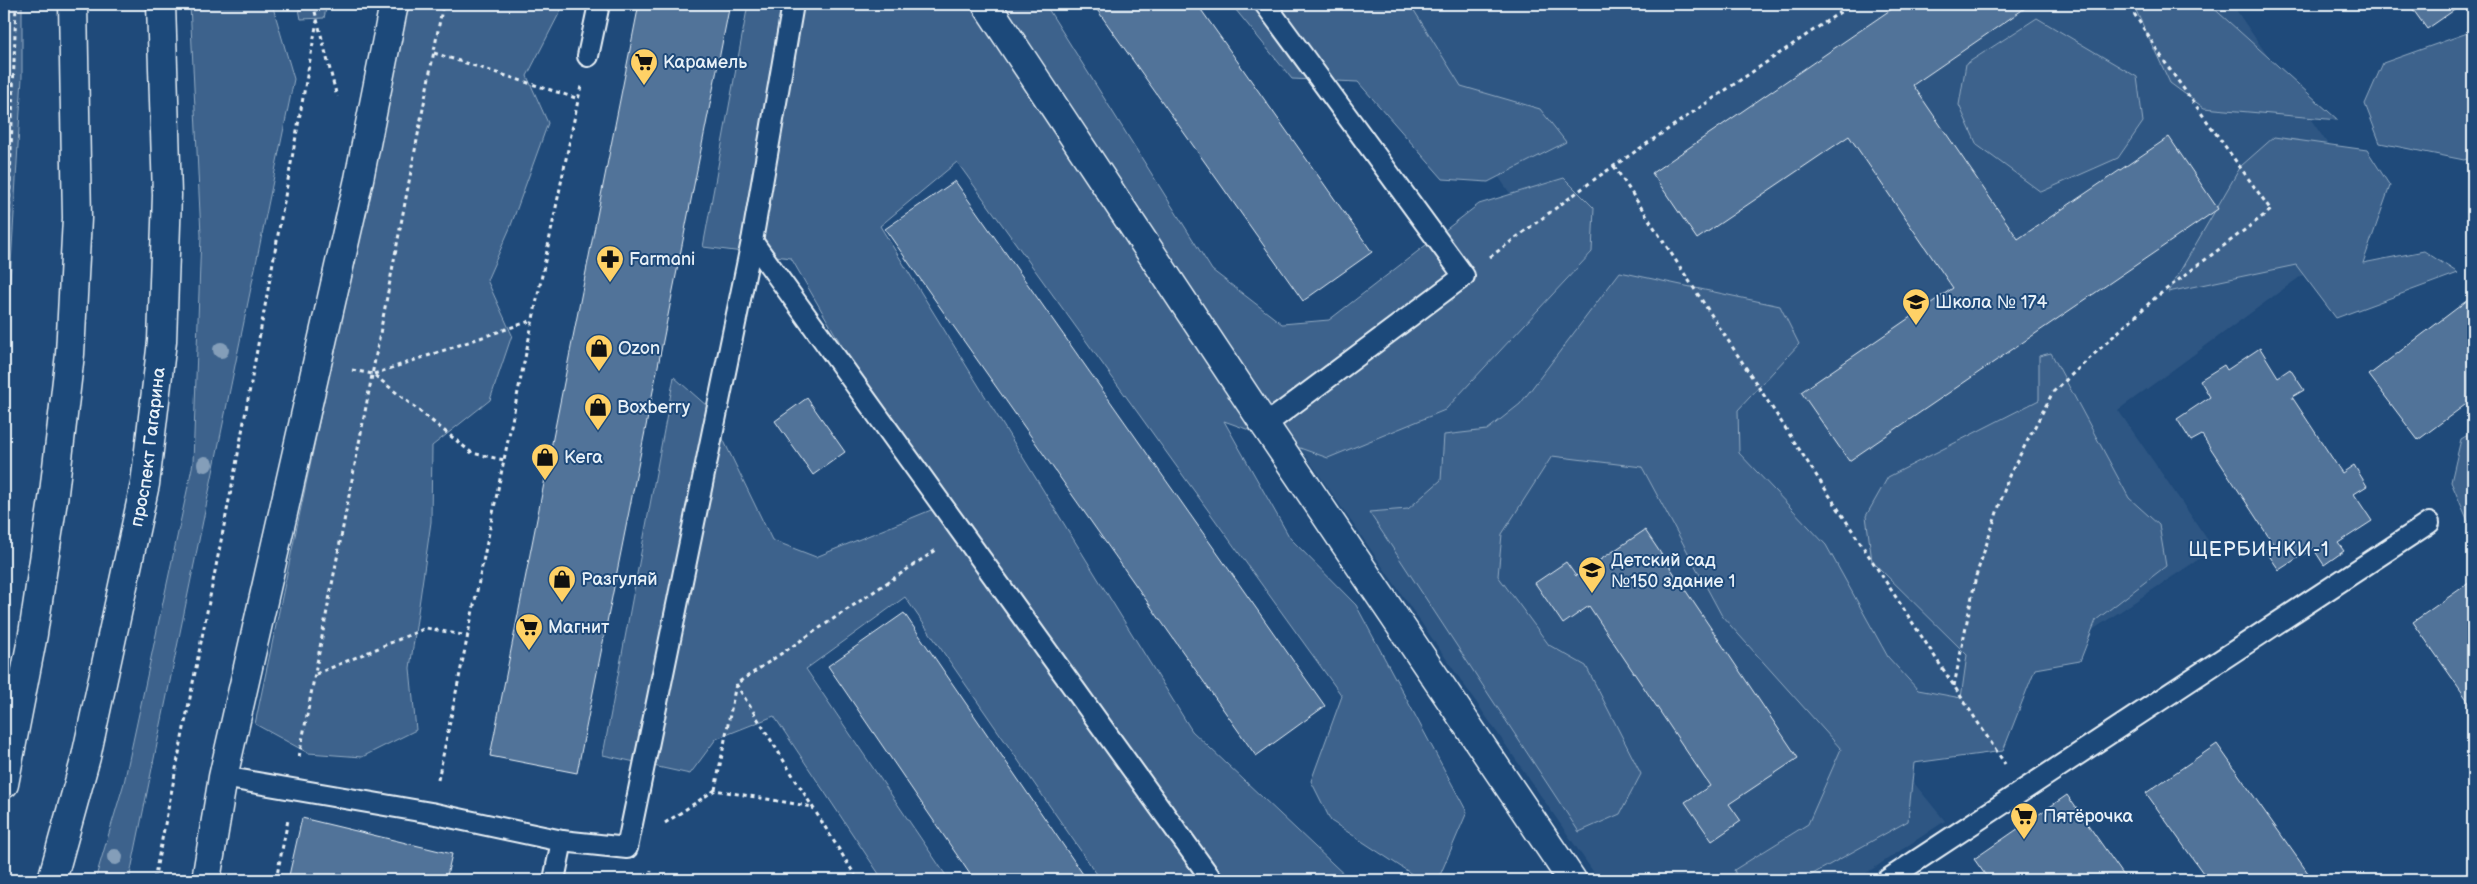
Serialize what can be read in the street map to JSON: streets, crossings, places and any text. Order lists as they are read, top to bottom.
{
  "streets": {
    "street": ["проспект Гагарина"]
  },
  "districts": ["ЩЕРБИНКИ-1"],
  "places": {
    "supermarket": ["Карамель", "Магнит", "Пятёрочка"],
    "pharmacy": ["Farmani"],
    "school or university": ["Школа № 174", "Детский сад №150 здание 1"],
    "shop": [
      "Ozon",
      "Boxberry",
      "Кега",
      "Разгуляй"
    ]
  }
}
